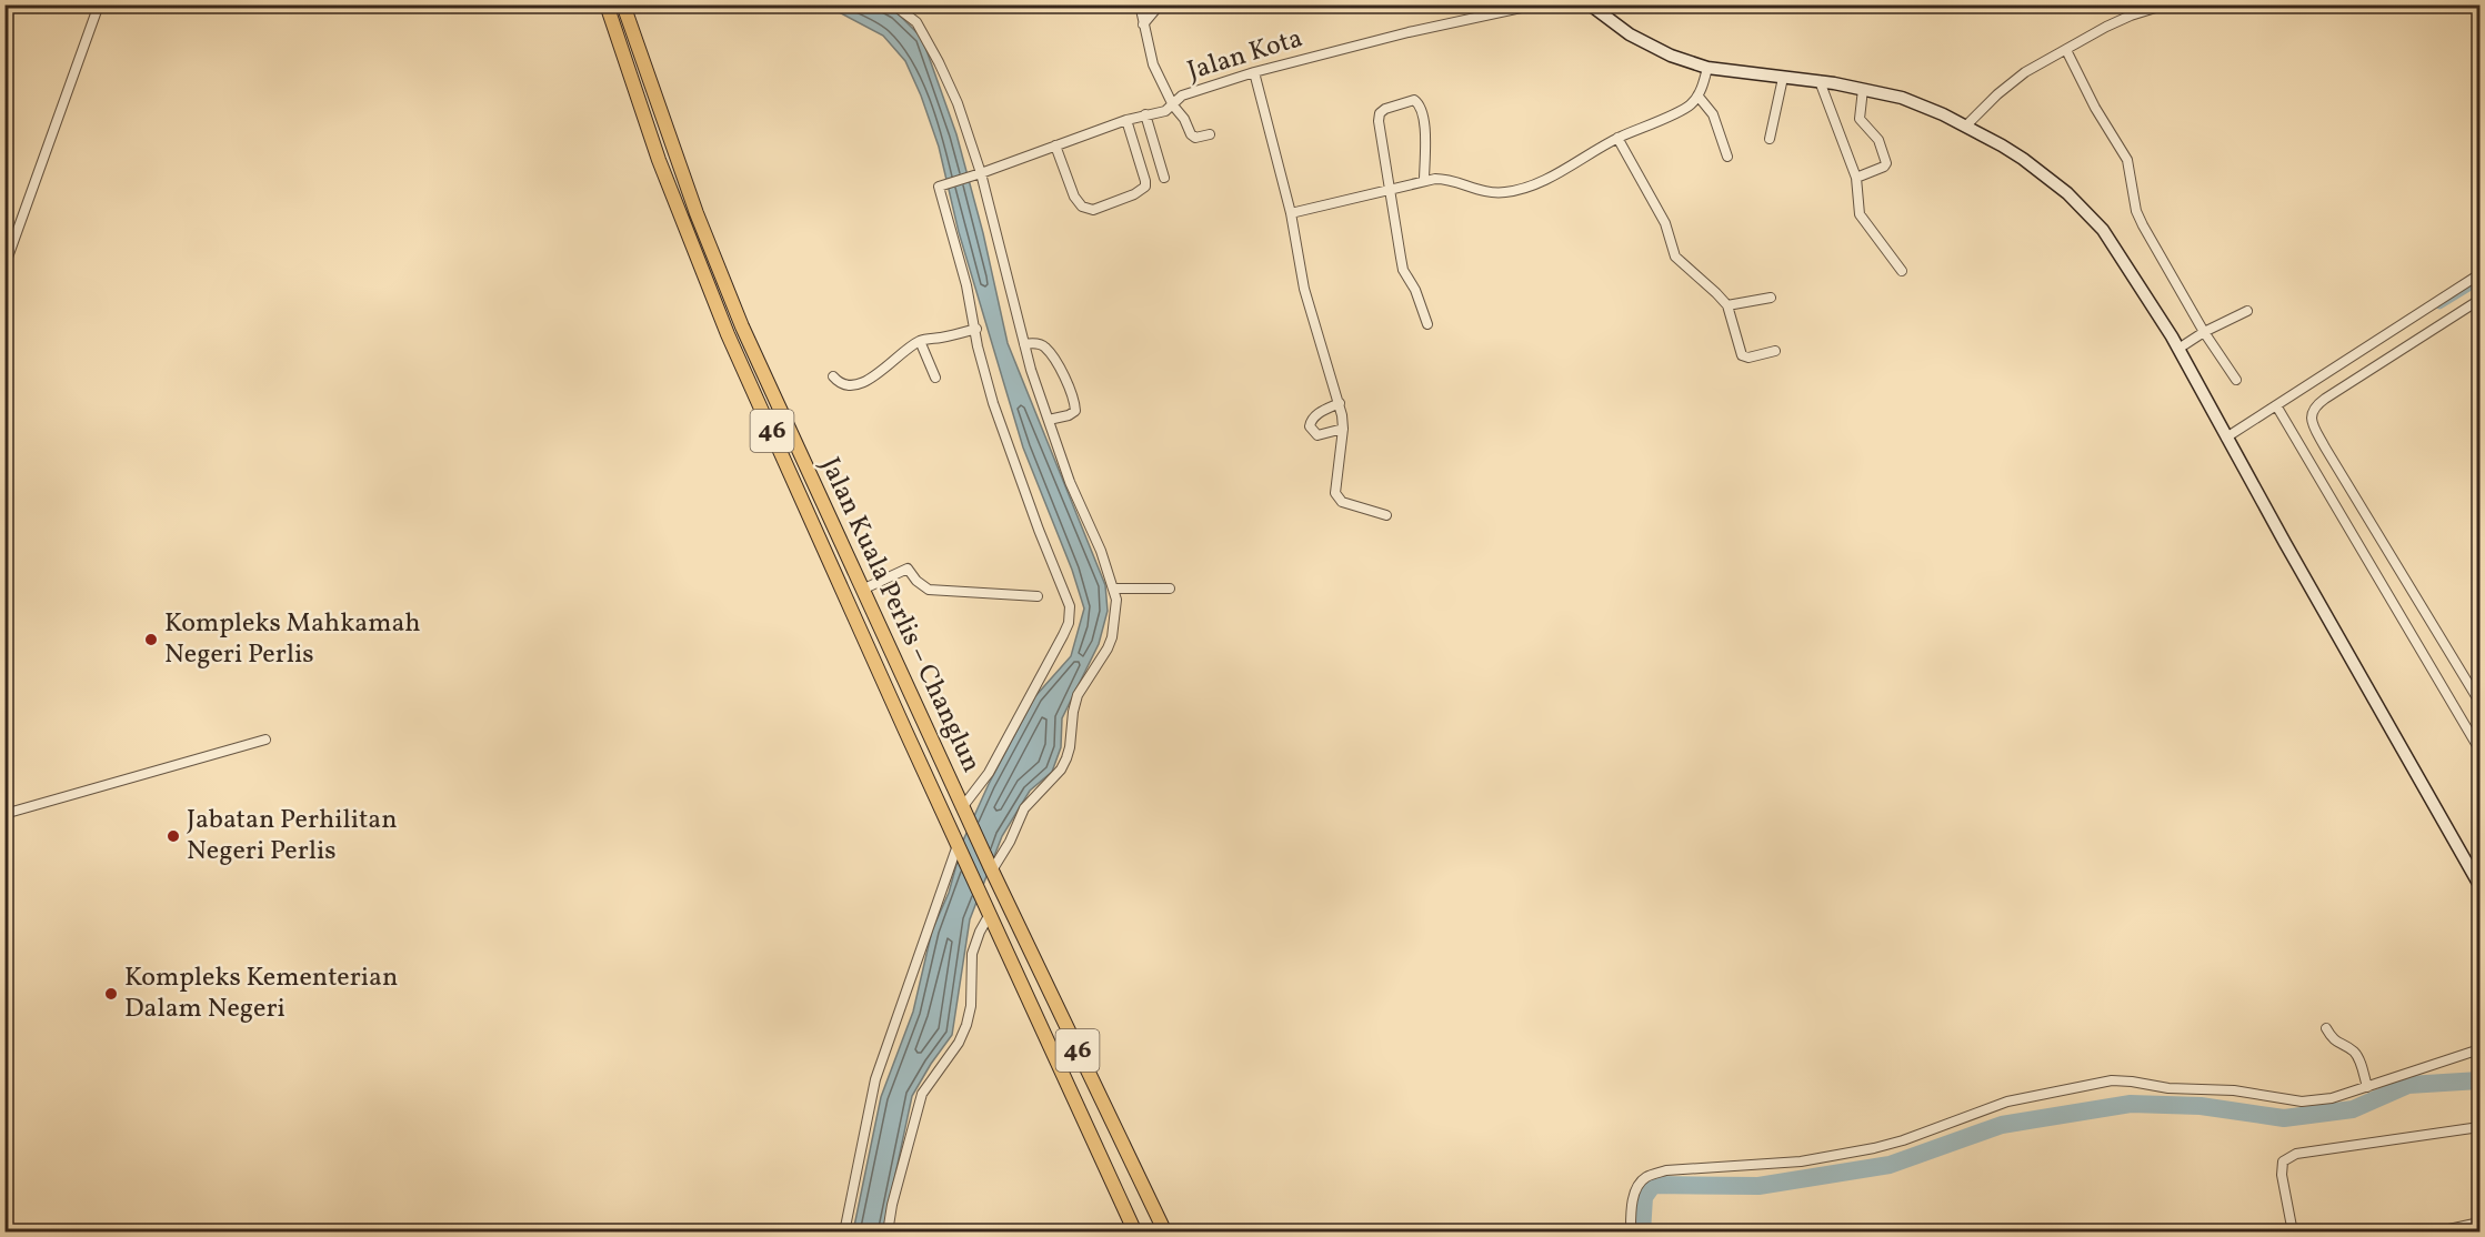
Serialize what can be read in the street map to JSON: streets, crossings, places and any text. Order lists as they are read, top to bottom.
{
  "streets": {
    "highway": ["46", "Jalan Kuala Perlis – Changlun"],
    "street": ["Jalan Kota"]
  },
  "places": ["Kompleks Mahkamah Negeri Perlis", "Jabatan Perhilitan Negeri Perlis", "Kompleks Kementerian Dalam Negeri"]
}
